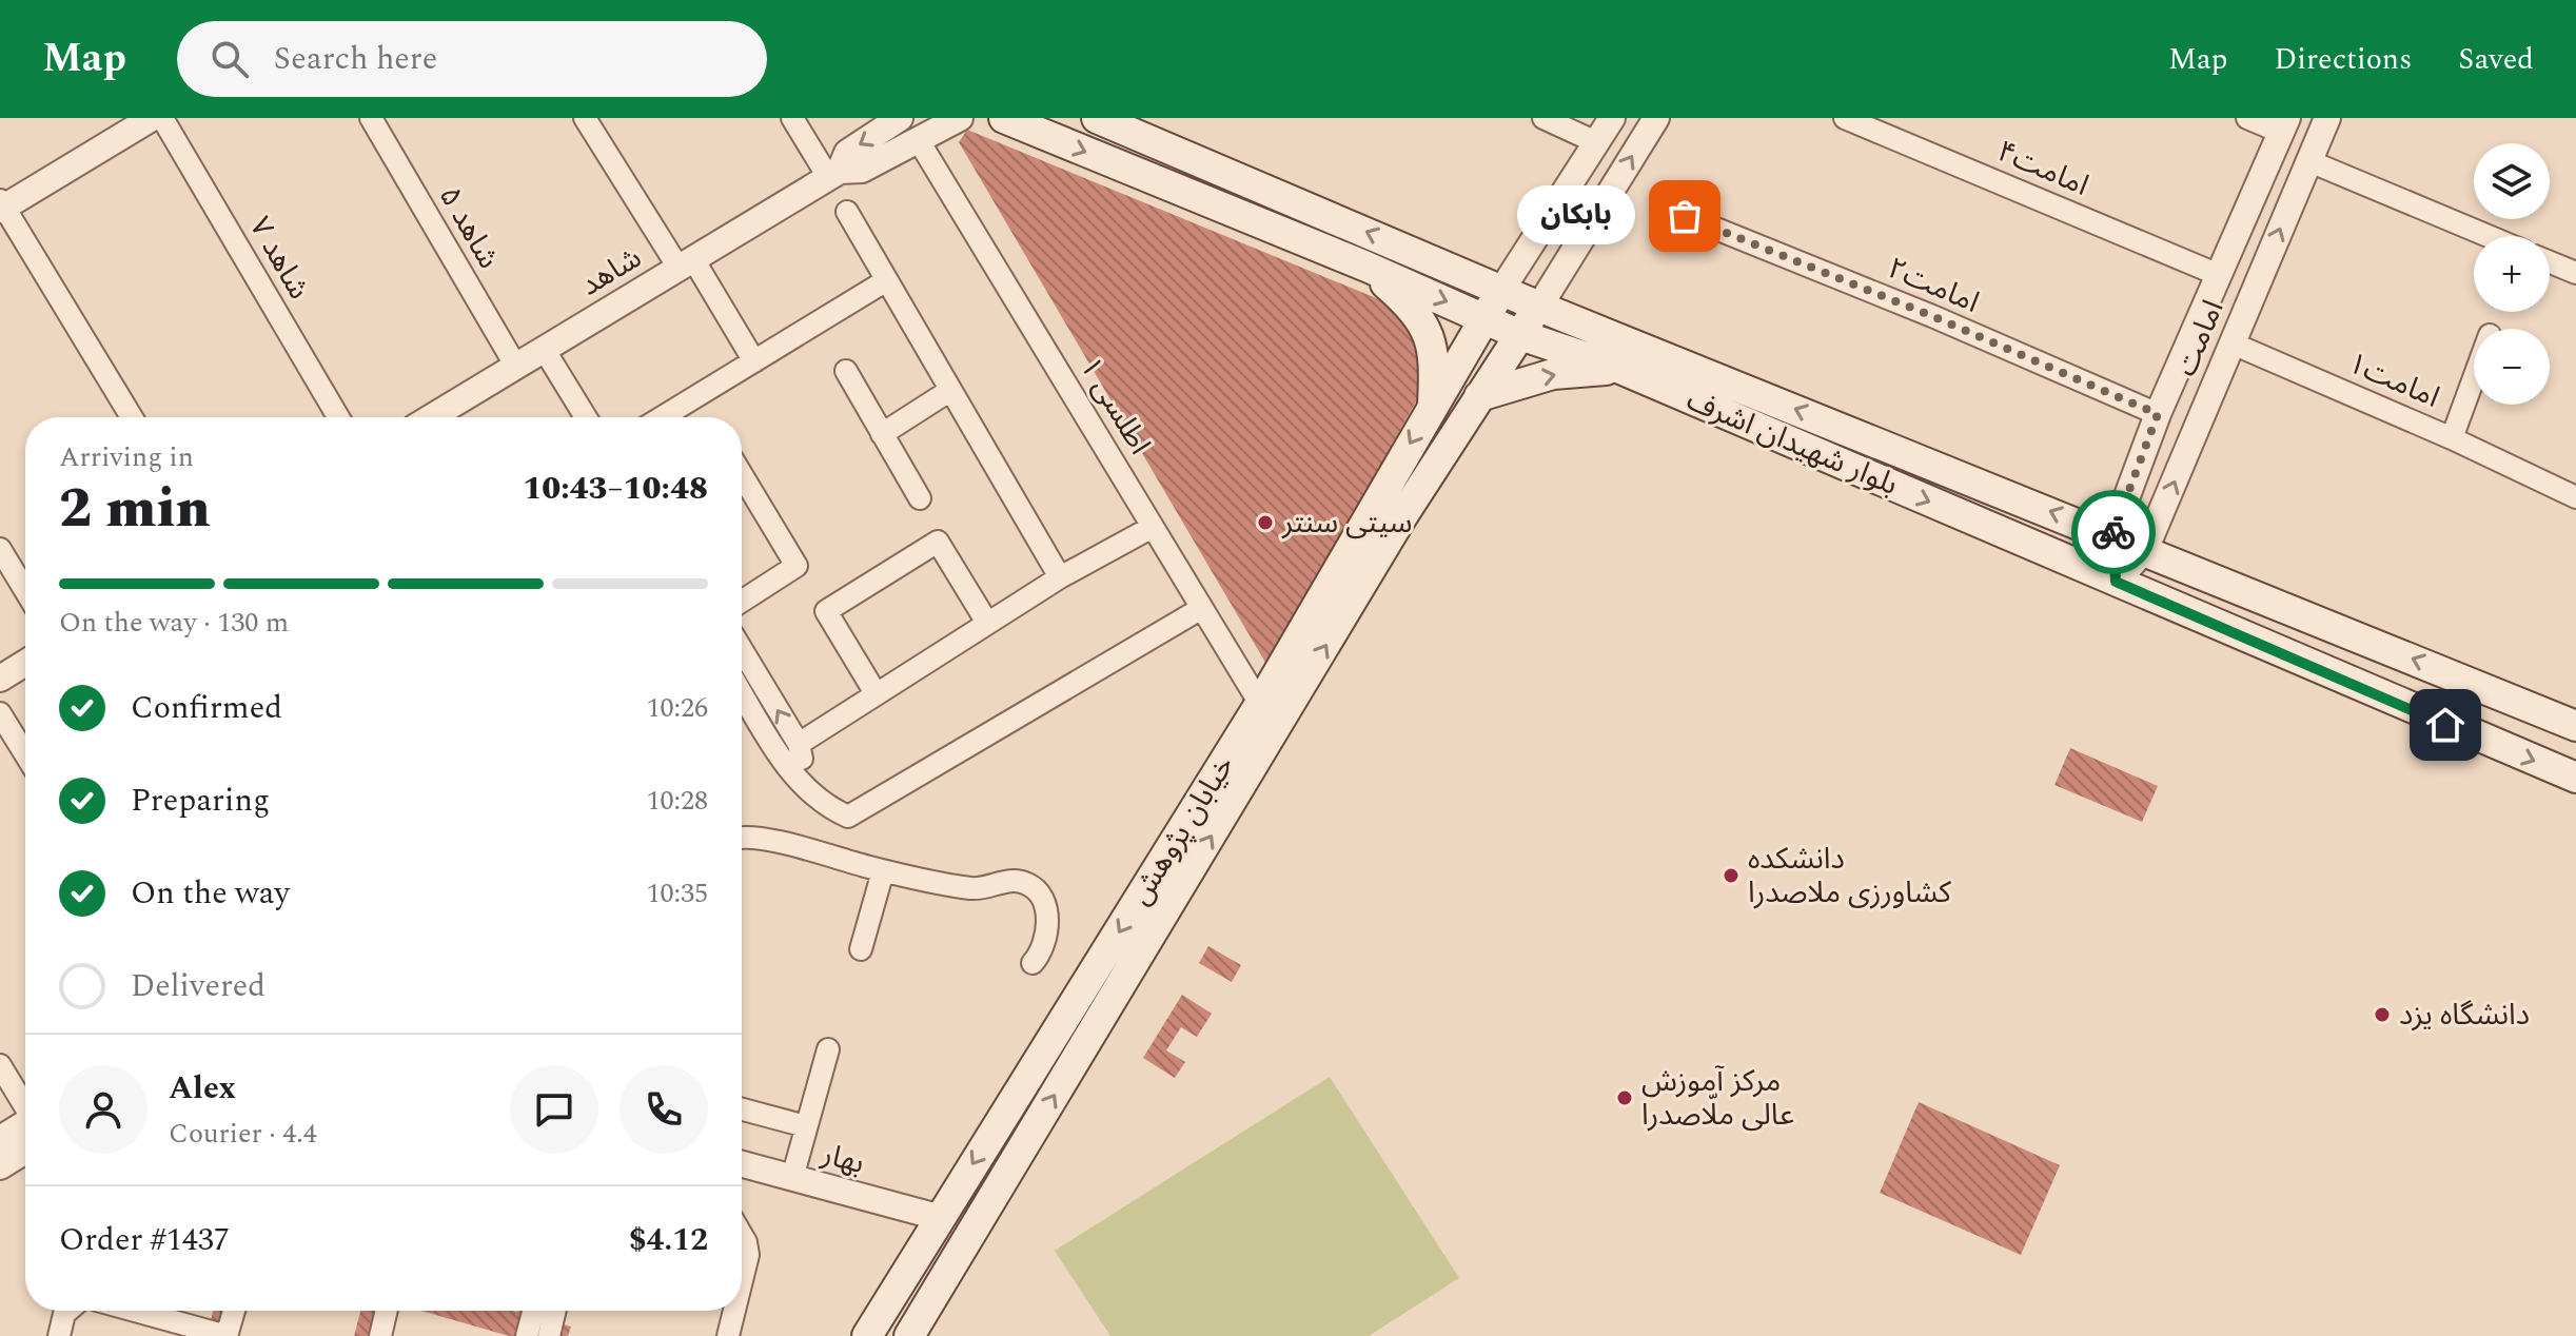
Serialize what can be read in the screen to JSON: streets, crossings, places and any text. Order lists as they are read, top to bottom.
{
  "streets": {
    "main road": ["بلوار شهیدان اشرف", "خیابان پژوهش"],
    "street": [
      "امامت۴",
      "شاهد ۵",
      "شاهد ۷",
      "شاهد",
      "امامت۲",
      "امامت",
      "امامت۱",
      "اطلسی ۱",
      "بهار"
    ]
  },
  "crossings": [
    ["امامت۴", "امامت"],
    ["شاهد ۵", "شاهد"],
    ["شاهد", "اطلسی ۱"],
    ["امامت۲", "امامت"],
    ["امامت", "امامت۱"],
    ["امامت", "بلوار شهیدان اشرف"],
    ["اطلسی ۱", "خیابان پژوهش"],
    ["بلوار شهیدان اشرف", "خیابان پژوهش"],
    ["خیابان پژوهش", "بهار"]
  ],
  "places": [
    "بابکان",
    "سیتی سنتر",
    "دانشکده کشاورزی ملاصدرا",
    "دانشگاه یزد",
    "مرکز آموزش عالی ملّاصدرا"
  ],
  "page": {
    "header": "Map",
    "search": "Search here",
    "nav": ["Map", "Directions", "Saved"],
    "map_buttons": ["+", "−"],
    "bubble": "بابکان",
    "heading": ["2 min", "Arriving in", "10:43–10:48"],
    "panel": [
      "Alex",
      "Courier · 4.4",
      "Order #1437",
      "$4.12"
    ],
    "bar": "On the way · 130 m",
    "list": [
      ["Confirmed", "10:26"],
      ["Preparing", "10:28"],
      ["On the way", "10:35"],
      "Delivered"
    ]
  }
}
